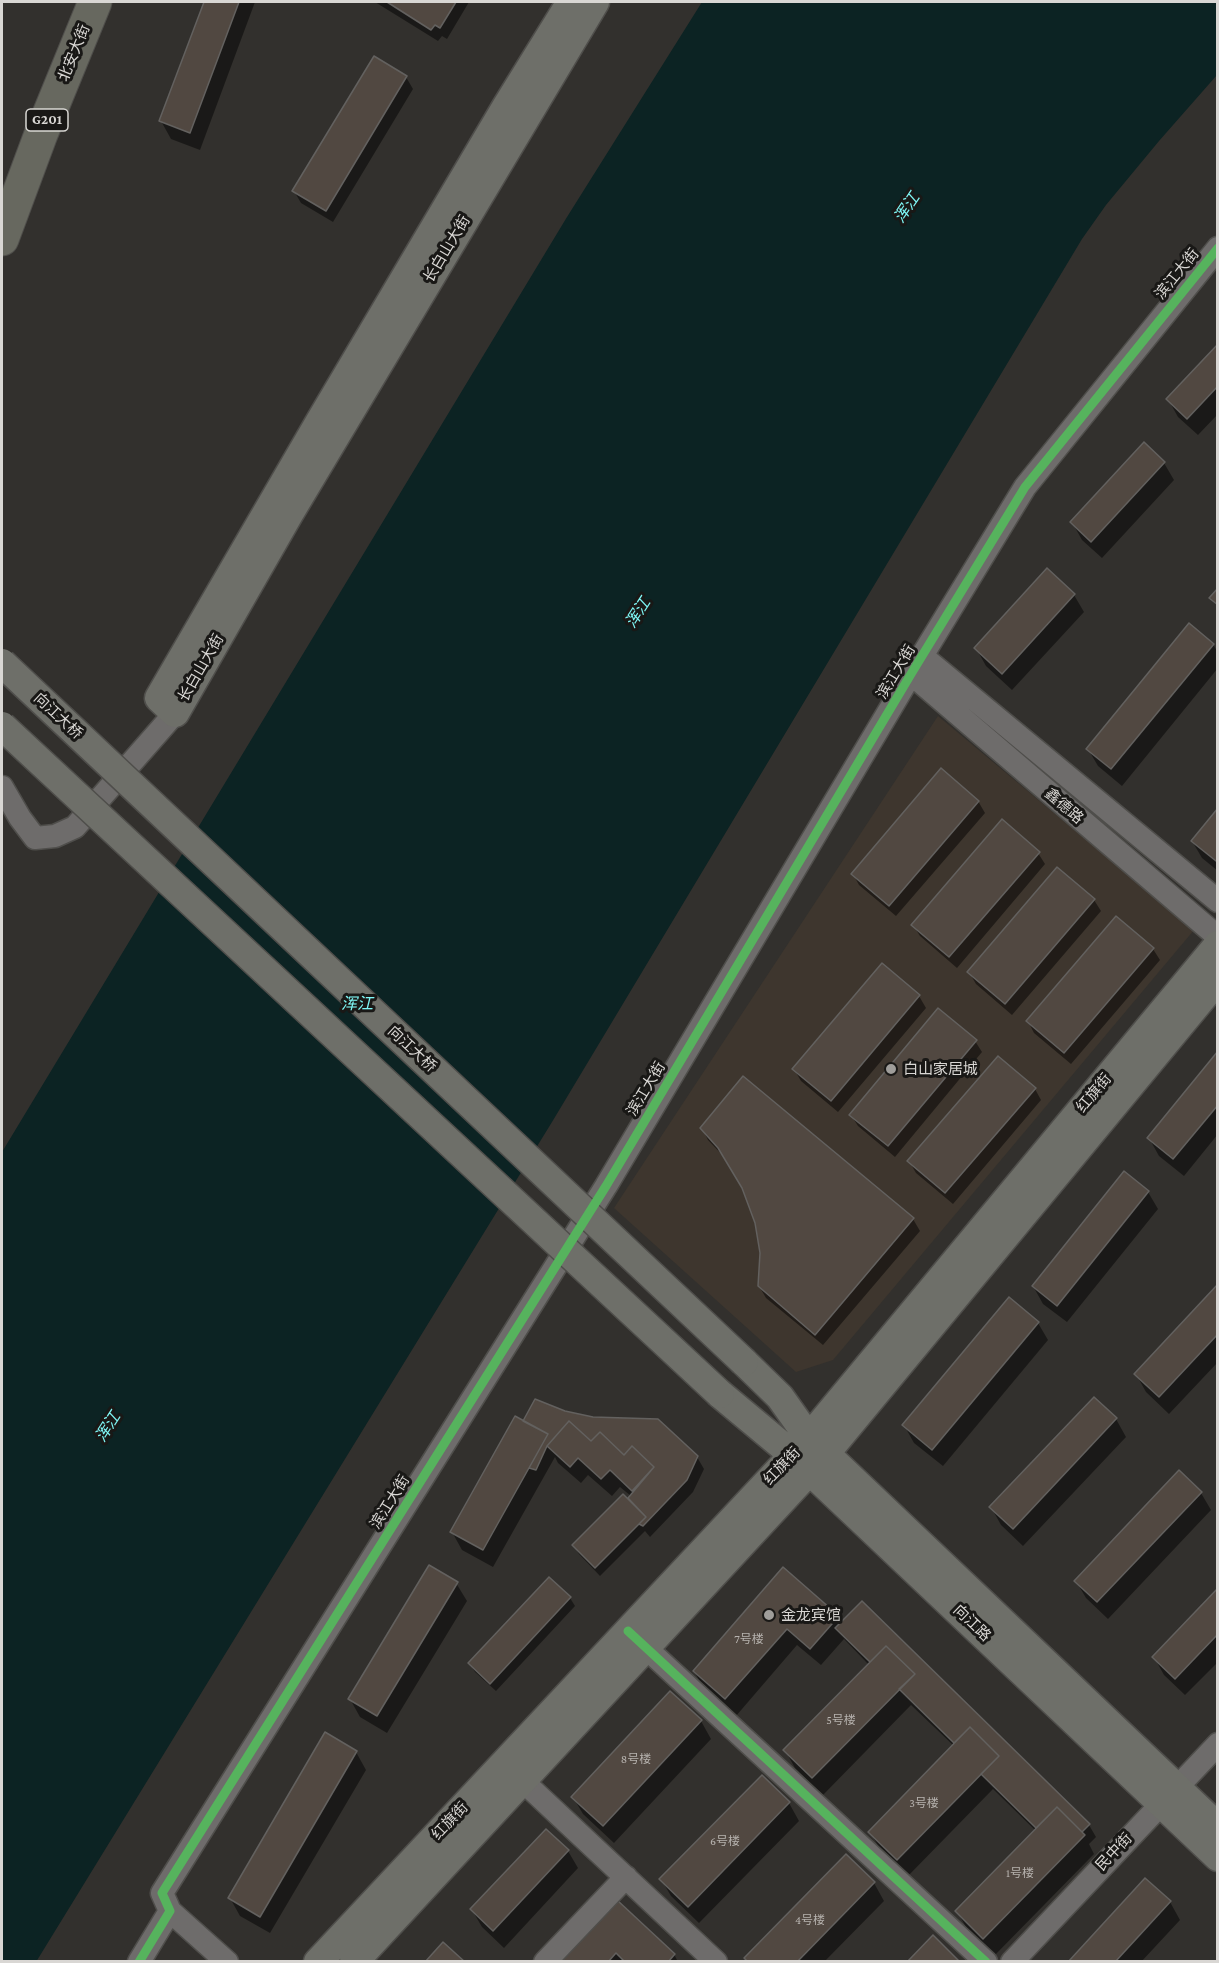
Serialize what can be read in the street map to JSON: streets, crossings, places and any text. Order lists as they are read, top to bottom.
{
  "streets": {
    "highway": ["北安大街", "G201"],
    "main road": [
      "长白山大街",
      "向江大桥",
      "红旗街",
      "向江路"
    ],
    "street": ["滨江大街", "鑫德路", "民中街"]
  },
  "crossings": [
    ["滨江大街", "鑫德路"],
    ["向江大桥", "向江路"],
    ["红旗街", "向江路"],
    ["向江路", "民中街"]
  ],
  "water": ["浑江"],
  "places": ["白山家居城", "金龙宾馆"],
  "house_numbers": [
    "7号楼",
    "5号楼",
    "8号楼",
    "3号楼",
    "6号楼",
    "1号楼",
    "4号楼"
  ]
}
